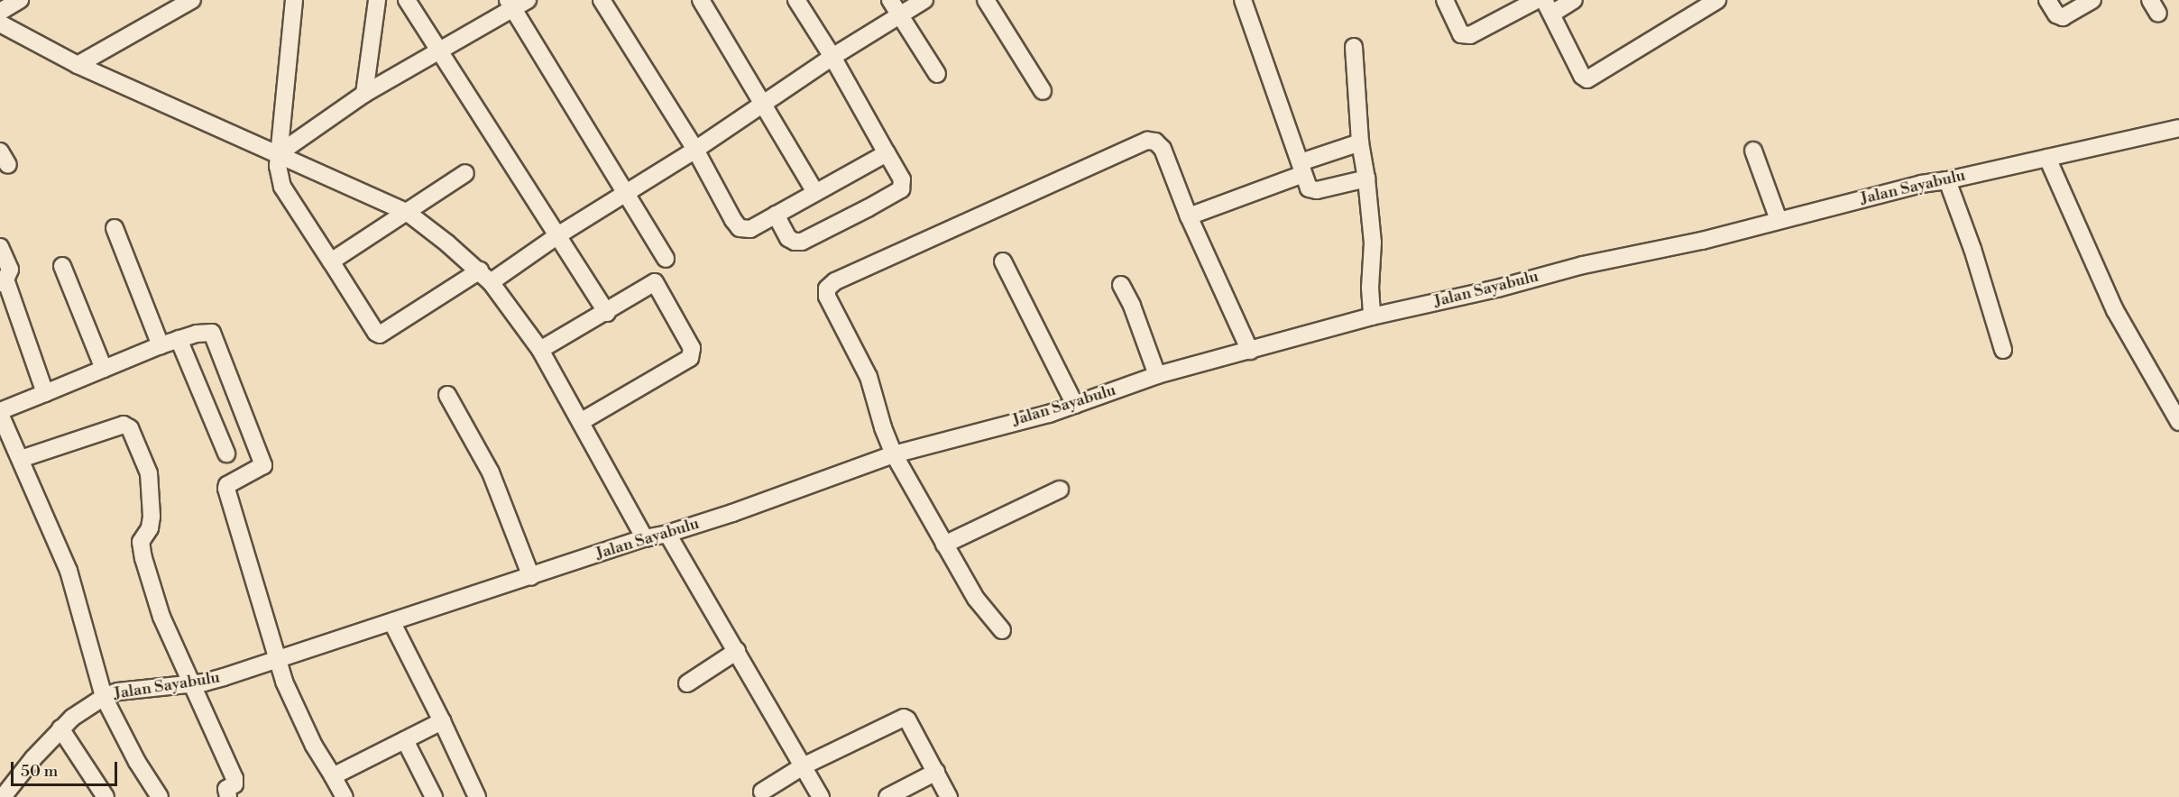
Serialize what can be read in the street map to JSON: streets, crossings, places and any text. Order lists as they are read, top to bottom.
{
  "streets": {
    "street": ["Jalan Sayabulu"]
  },
  "scale_bar": "50 m"
}
